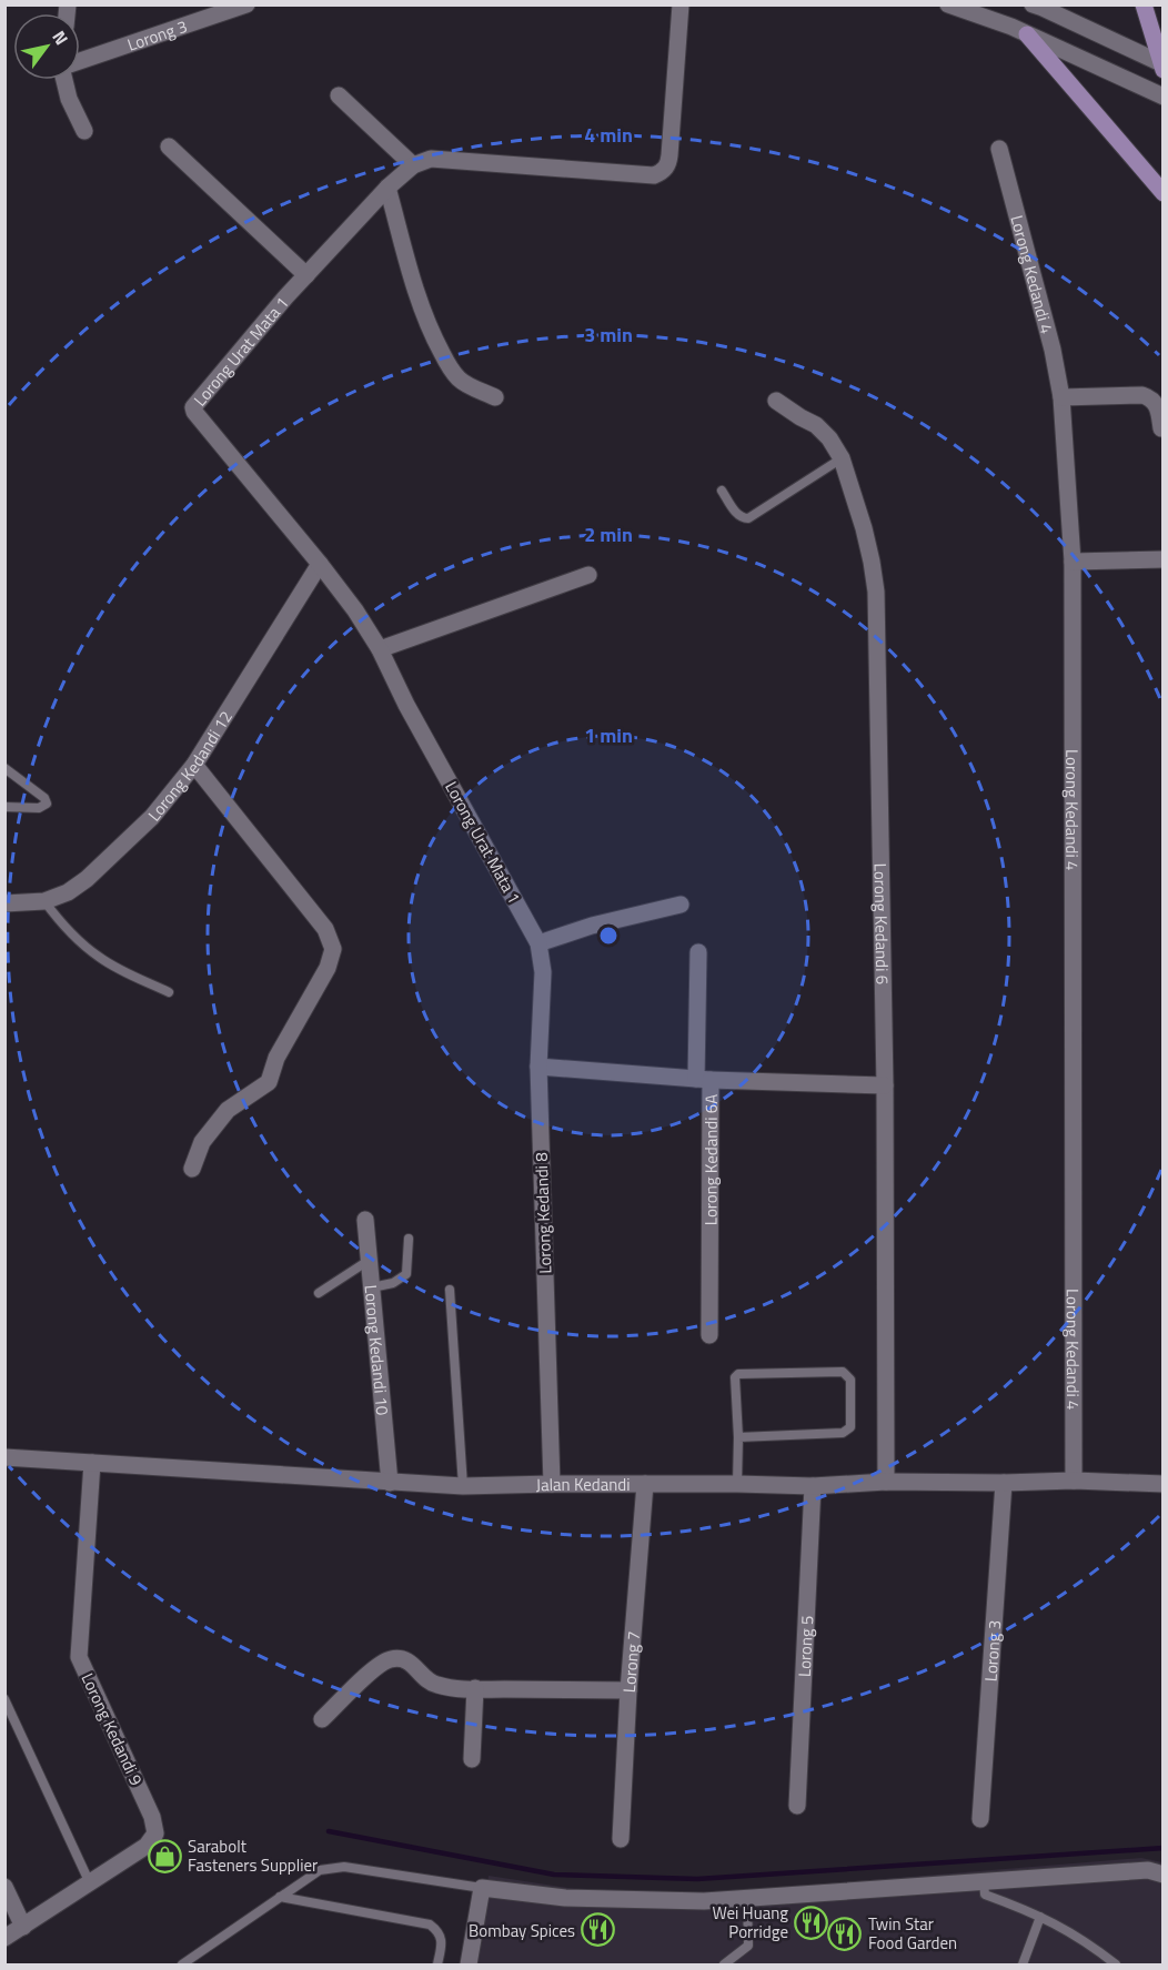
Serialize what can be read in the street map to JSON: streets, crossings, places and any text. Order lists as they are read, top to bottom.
{
  "streets": {
    "street": [
      "Lorong 3",
      "Lorong Kedandi 4",
      "Lorong Urat Mata 1",
      "Lorong Kedandi 12",
      "Lorong Kedandi 6",
      "Lorong Kedandi 6A",
      "Lorong Kedandi 8",
      "Lorong Kedandi 10",
      "Jalan Kedandi",
      "Lorong 5",
      "Lorong 7",
      "Lorong Kedandi 9"
    ]
  },
  "crossings": [
    ["Lorong 3", "Jalan Kedandi"],
    ["Lorong Kedandi 4", "Jalan Kedandi"],
    ["Lorong Urat Mata 1", "Lorong Kedandi 12"],
    ["Lorong Urat Mata 1", "Lorong Kedandi 8"],
    ["Lorong Kedandi 6", "Lorong Kedandi 6A"],
    ["Lorong Kedandi 6", "Jalan Kedandi"],
    ["Lorong Kedandi 8", "Jalan Kedandi"],
    ["Lorong Kedandi 10", "Jalan Kedandi"],
    ["Jalan Kedandi", "Lorong 5"],
    ["Jalan Kedandi", "Lorong 7"],
    ["Jalan Kedandi", "Lorong Kedandi 9"]
  ],
  "places": {
    "shop": ["Sarabolt Fasteners Supplier"],
    "restaurant": ["Wei Huang Porridge", "Bombay Spices", "Twin Star Food Garden"]
  },
  "north": "top right",
  "rings": [
    "4 min",
    "3 min",
    "2 min",
    "1 min"
  ]
}
